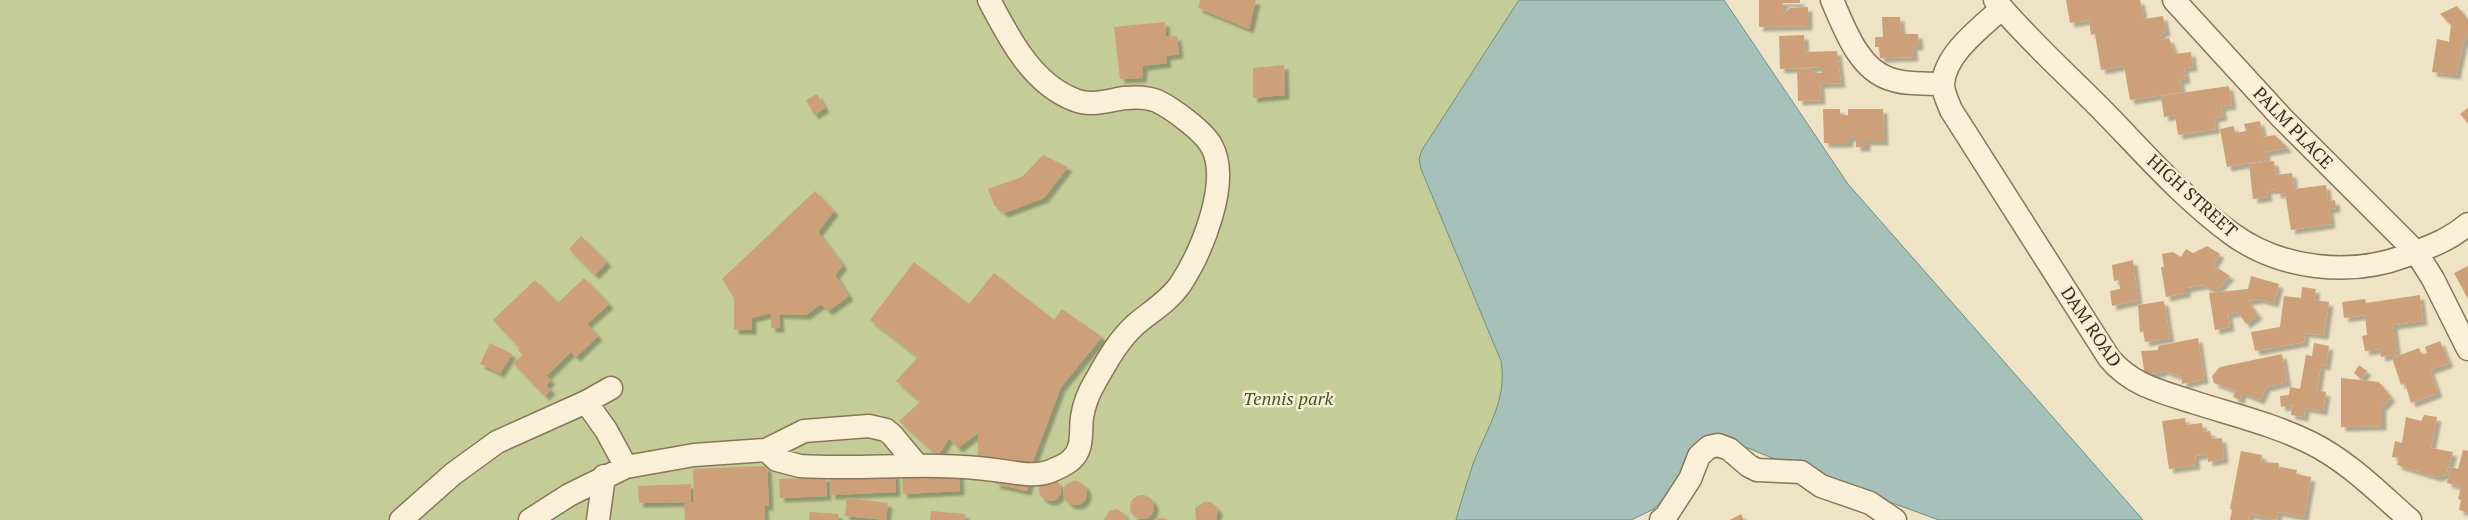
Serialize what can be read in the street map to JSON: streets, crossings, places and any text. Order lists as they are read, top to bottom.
{
  "streets": {
    "street": ["PALM PLACE", "HIGH STREET", "DAM ROAD"]
  },
  "crossings": [
    ["PALM PLACE", "HIGH STREET"]
  ],
  "parks": ["Tennis park"]
}
